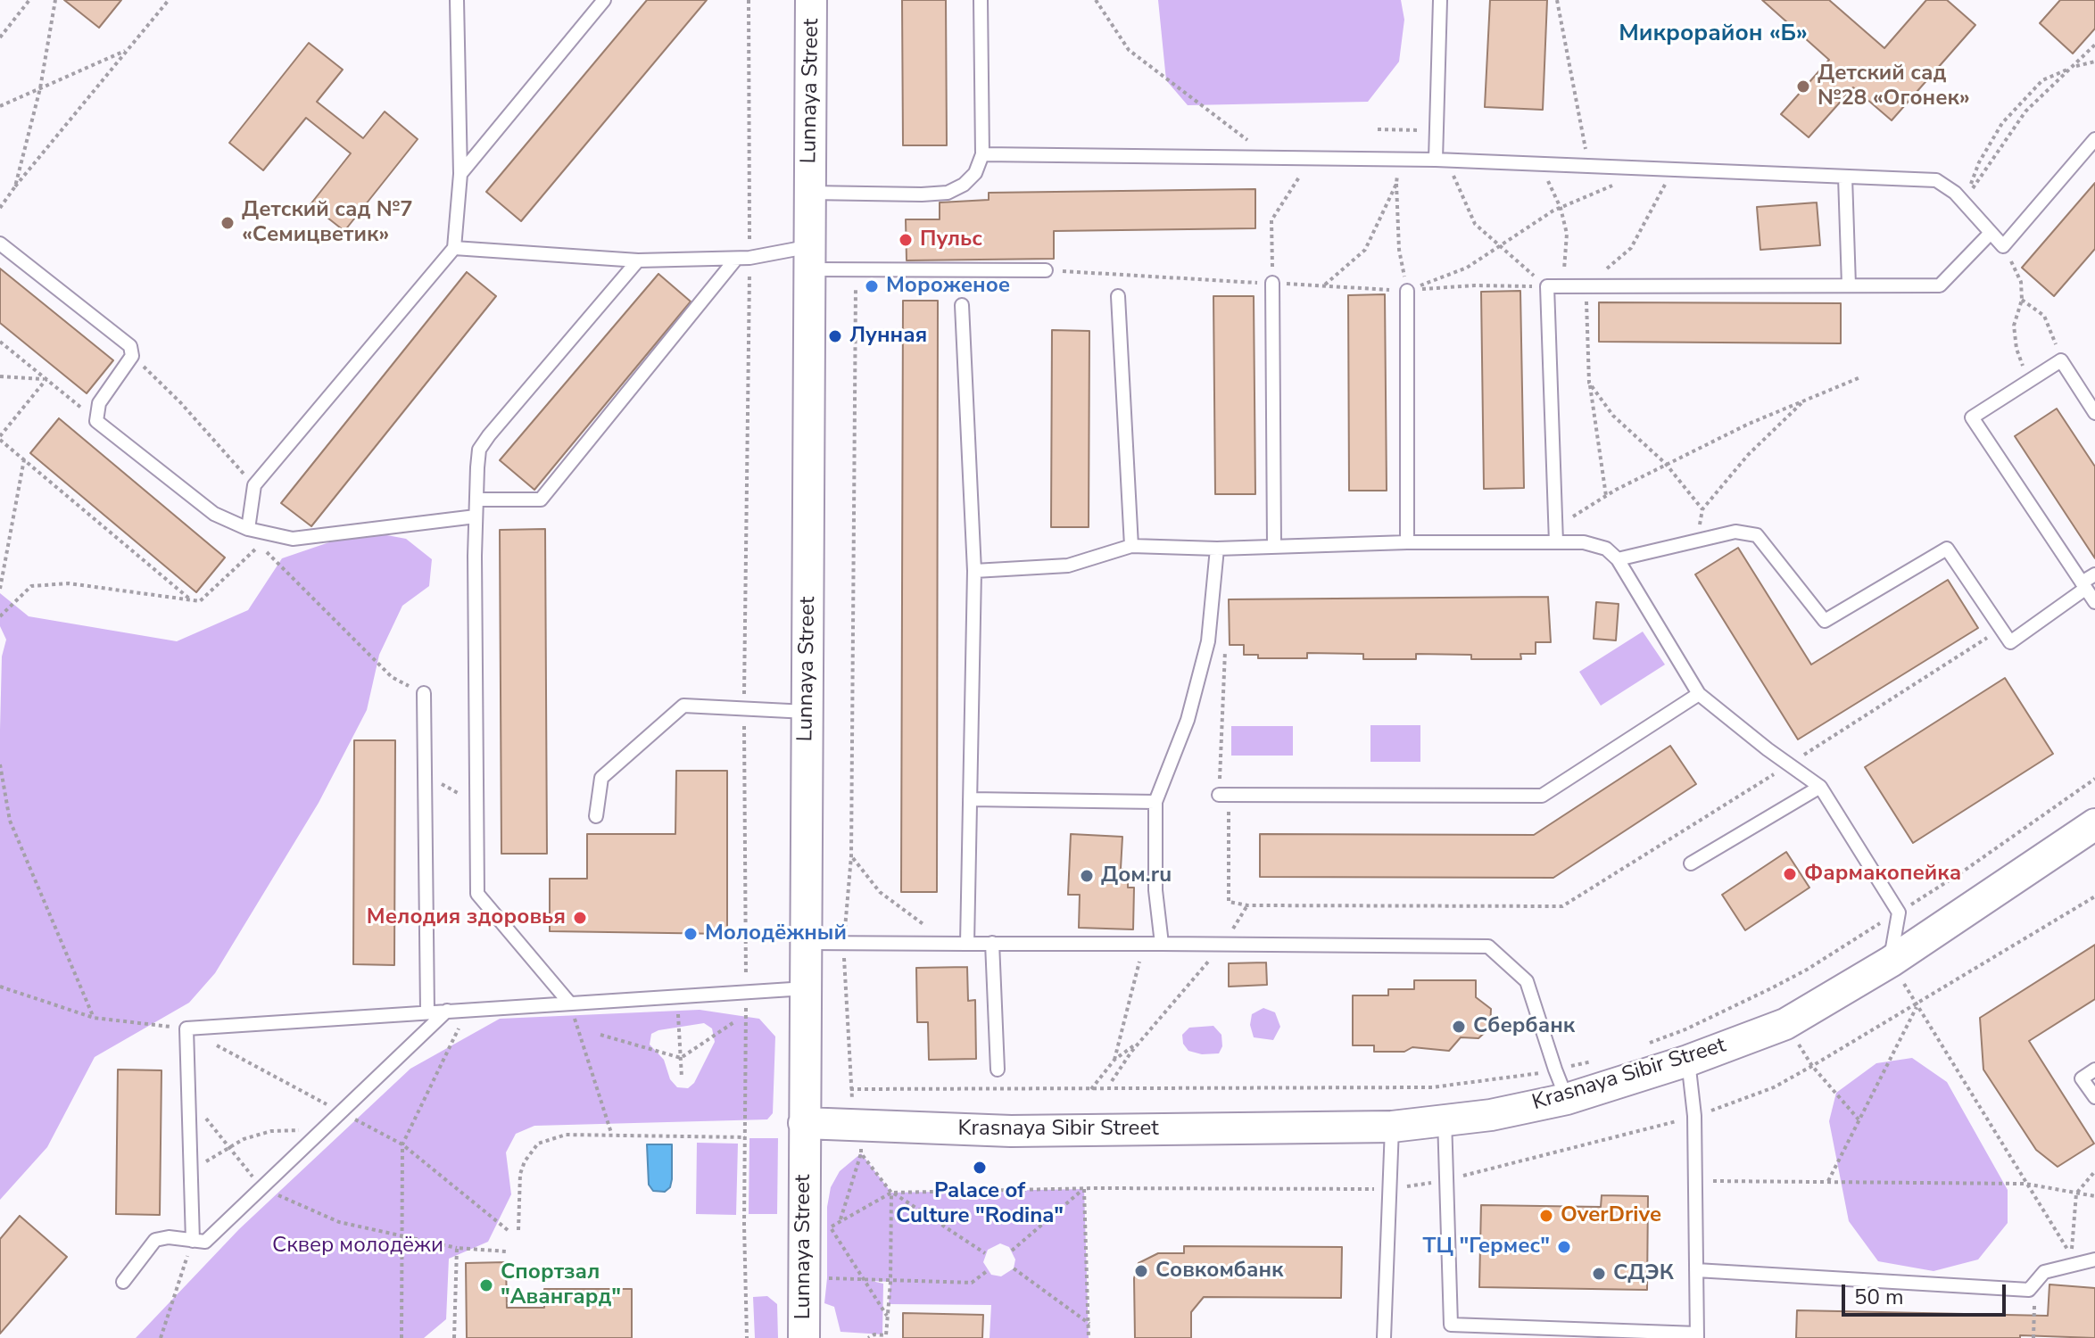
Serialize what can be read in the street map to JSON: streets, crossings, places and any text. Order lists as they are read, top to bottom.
{
  "streets": {
    "street": ["Lunnaya Street", "Krasnaya Sibir Street"]
  },
  "crossings": [
    ["Lunnaya Street", "Krasnaya Sibir Street"]
  ],
  "districts": ["Микрорайон «Б»"],
  "parks": ["Сквер молодёжи"],
  "places": [
    "Детский сад №28 «Огонек»",
    "Детский сад №7 «Семицветик»",
    "Пульс",
    "Мороженое",
    "Лунная",
    "Фармакопейка",
    "Дом.ru",
    "Мелодия здоровья",
    "Молодёжный",
    "Сбербанк",
    "Palace of Culture \"Rodina\"",
    "OverDrive",
    "ТЦ \"Гермес\"",
    "Совкомбанк",
    "СДЭК",
    "Спортзал \"Авангард\""
  ],
  "scale_bar": "50 m"
}
